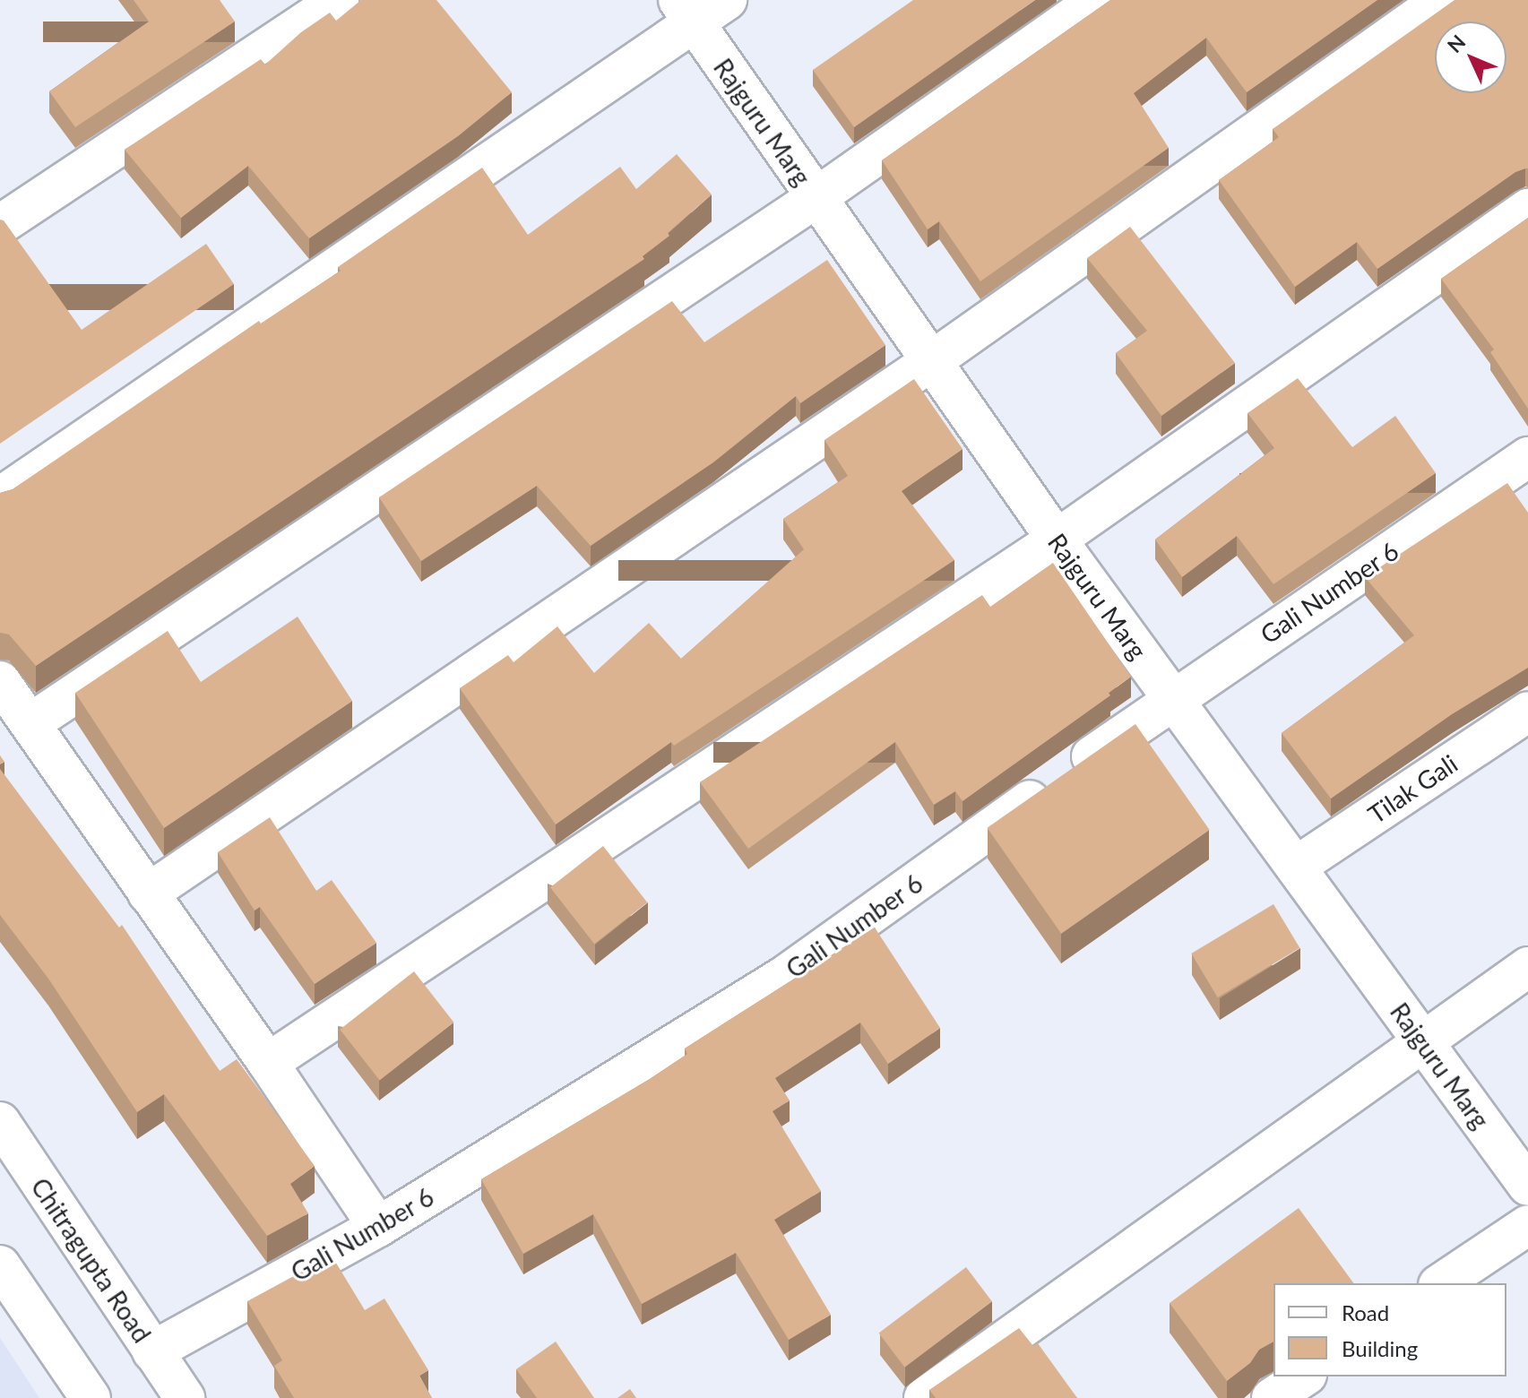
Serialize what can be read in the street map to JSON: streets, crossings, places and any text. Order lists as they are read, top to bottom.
{
  "streets": {
    "street": [
      "Rajguru Marg",
      "Gali Number 6",
      "Tilak Gali",
      "Chitragupta Road"
    ]
  },
  "crossings": [
    ["Rajguru Marg", "Gali Number 6"],
    ["Rajguru Marg", "Tilak Gali"],
    ["Gali Number 6", "Chitragupta Road"]
  ],
  "legend": ["Road", "Building"],
  "north": "top left"
}
